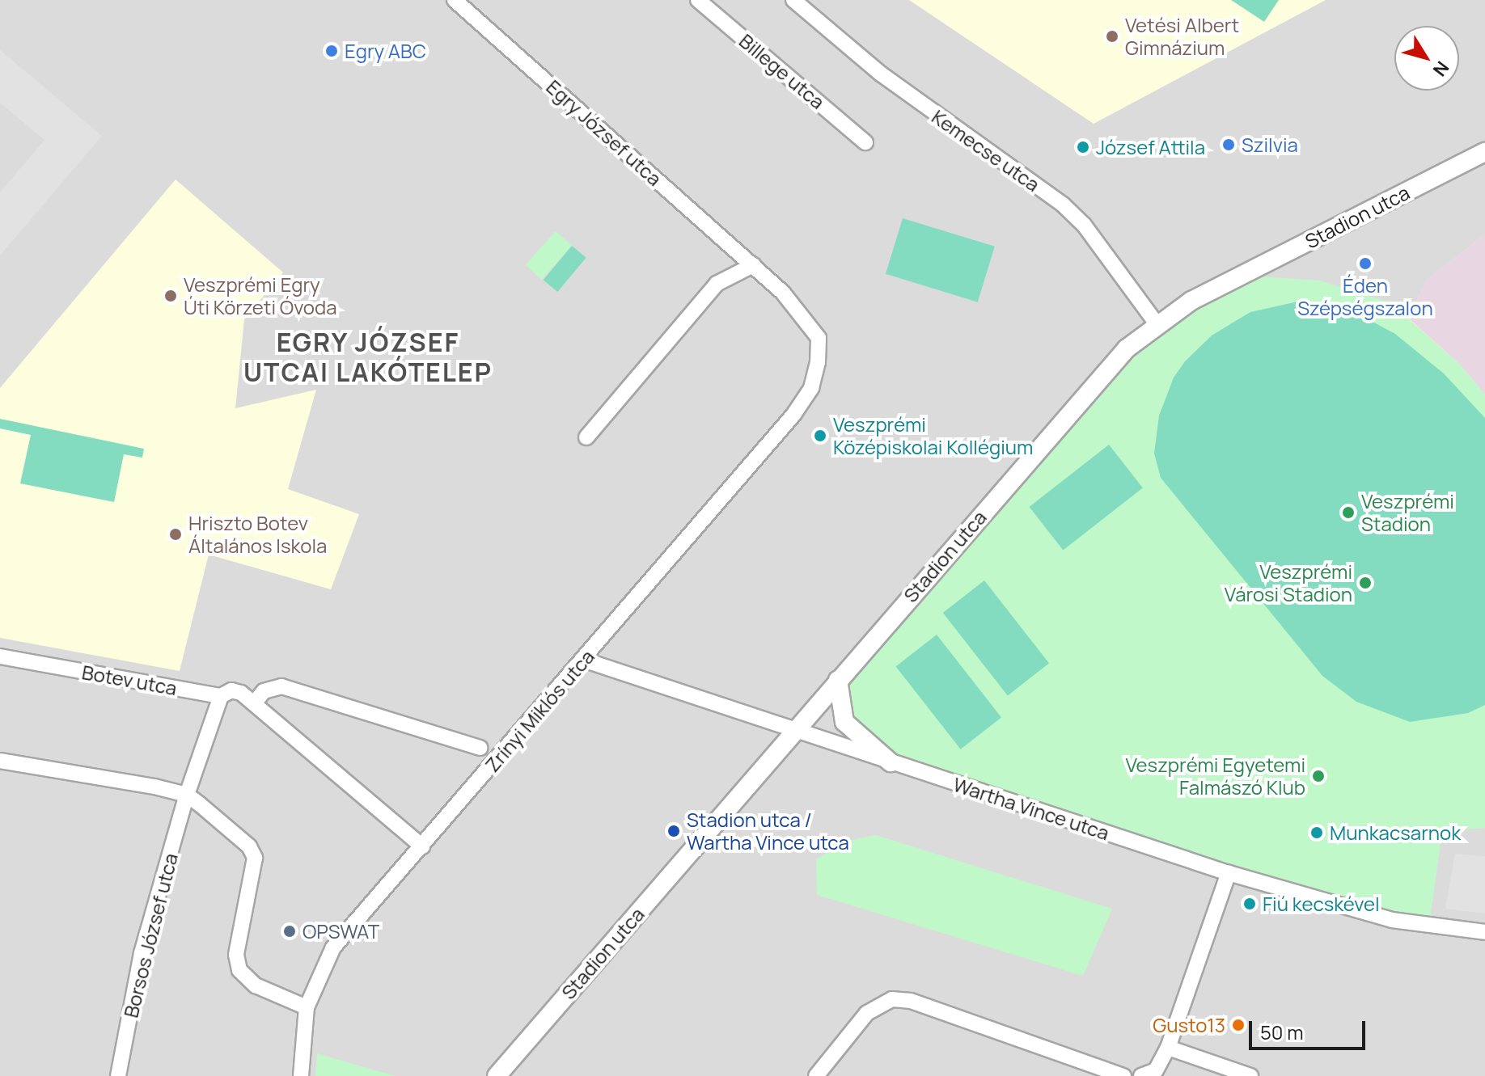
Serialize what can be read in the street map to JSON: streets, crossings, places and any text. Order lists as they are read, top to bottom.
{
  "streets": {
    "street": [
      "Billege utca",
      "Egry József utca",
      "Kemecse utca",
      "Stadion utca",
      "Botev utca",
      "Zrínyi Miklós utca",
      "Wartha Vince utca",
      "Borsos József utca"
    ]
  },
  "crossings": [
    ["Egry József utca", "Zrínyi Miklós utca"],
    ["Kemecse utca", "Stadion utca"],
    ["Stadion utca", "Wartha Vince utca"],
    ["Botev utca", "Zrínyi Miklós utca"],
    ["Botev utca", "Borsos József utca"],
    ["Zrínyi Miklós utca", "Wartha Vince utca"]
  ],
  "districts": ["EGRY JÓZSEF UTCAI LAKÓTELEP"],
  "places": [
    "Vetési Albert Gimnázium",
    "Egry ABC",
    "Szilvia",
    "József Attila",
    "Éden Szépségszalon",
    "Veszprémi Egry Úti Körzeti Óvoda",
    "Veszprémi Középiskolai Kollégium",
    "Veszprémi Stadion",
    "Hriszto Botev Általános Iskola",
    "Veszprémi Városi Stadion",
    "Veszprémi Egyetemi Falmászó Klub",
    "Stadion utca / Wartha Vince utca",
    "Munkacsarnok",
    "Fiú kecskével",
    "OPSWAT",
    "Gusto13"
  ],
  "scale_bar": "50 m",
  "north": "bottom right"
}
